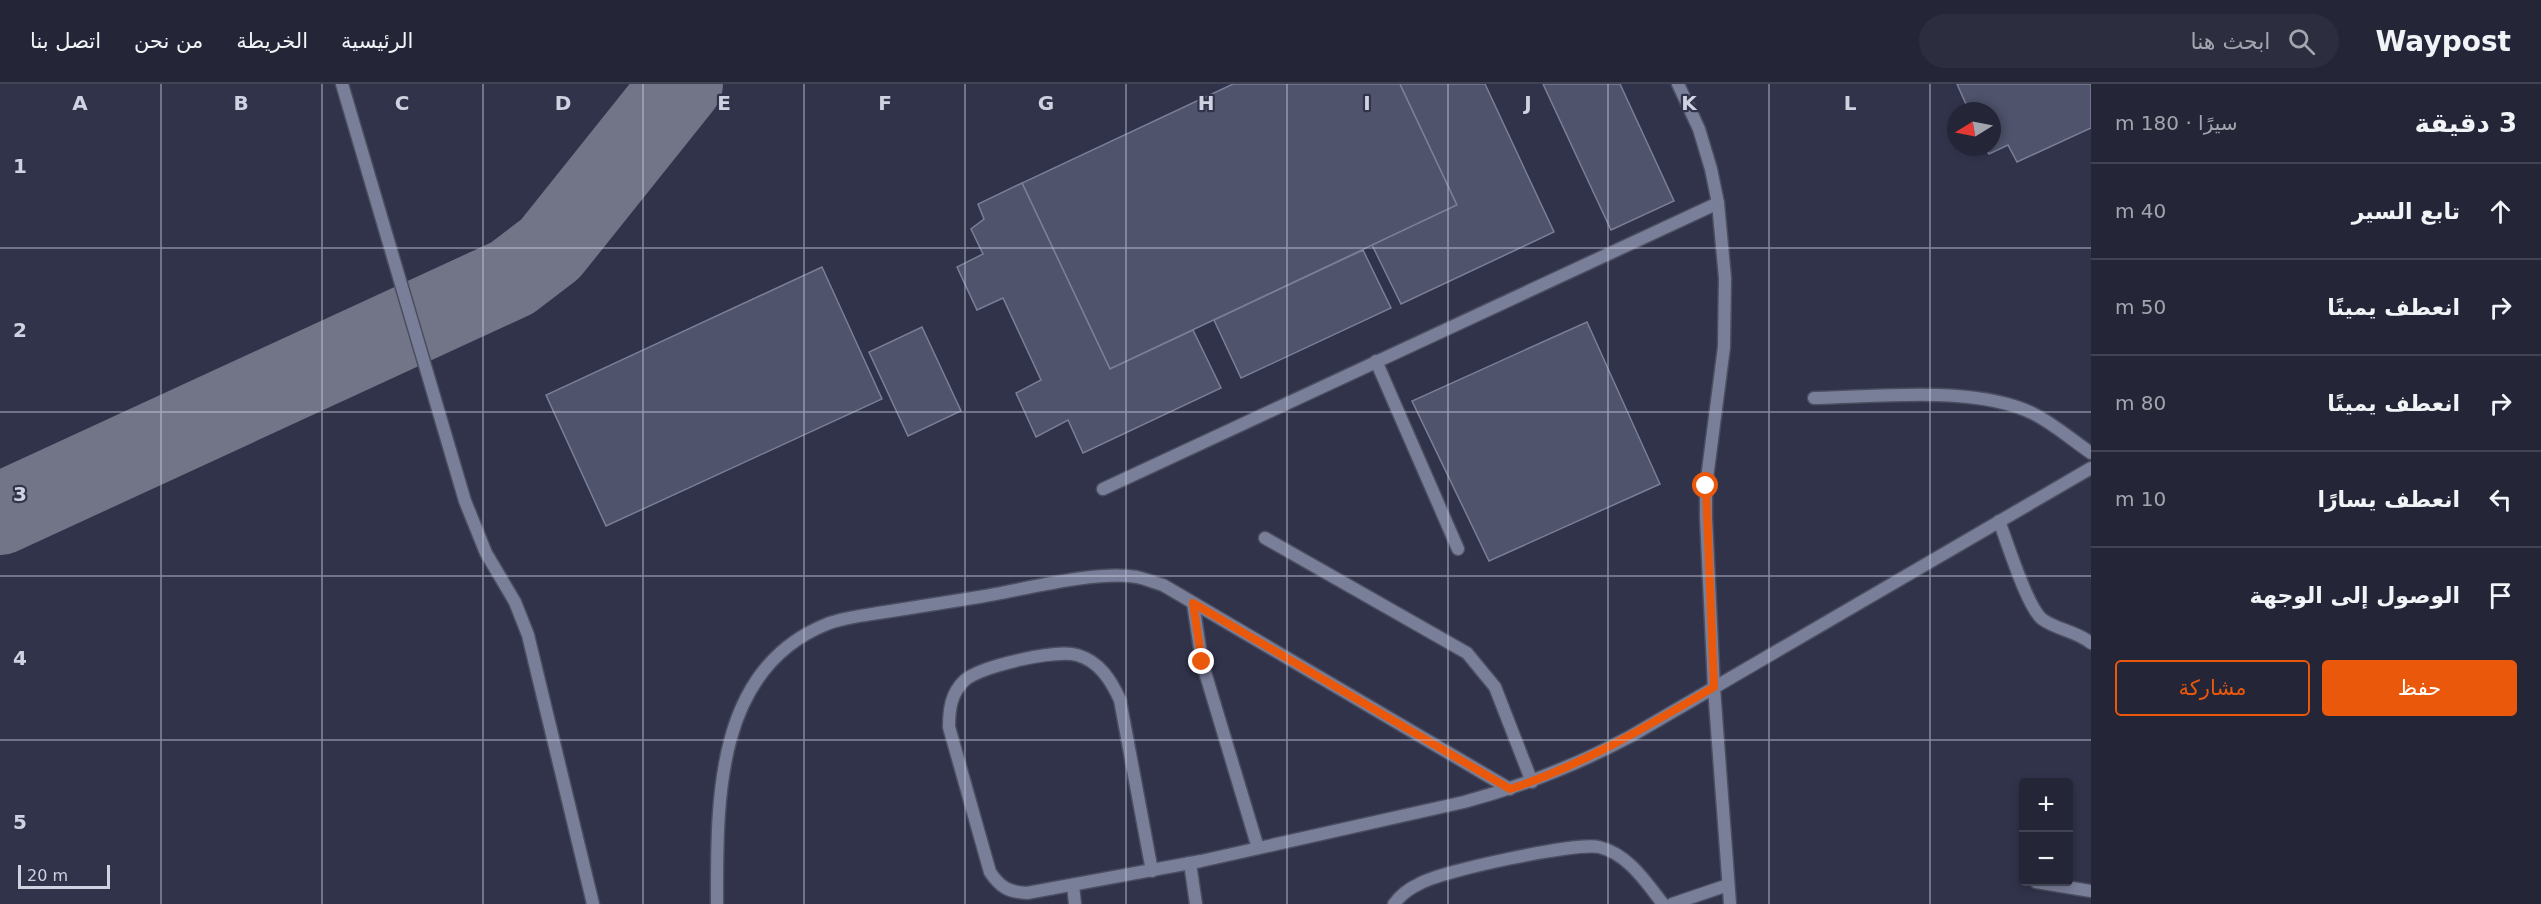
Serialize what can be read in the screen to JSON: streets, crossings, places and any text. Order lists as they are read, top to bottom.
{
  "scale_bar": "20 m",
  "north": "left",
  "page": {
    "header": "Waypost",
    "search": "ابحث هنا",
    "nav": [
      "الرئيسية",
      "الخريطة",
      "من نحن",
      "اتصل بنا"
    ],
    "heading": ["3 دقيقة", "سيرًا · 180 m"],
    "list": [
      ["تابع السير", "40 m"],
      ["انعطف يمينًا", "50 m"],
      ["انعطف يمينًا", "80 m"],
      ["انعطف يسارًا", "10 m"],
      "الوصول إلى الوجهة"
    ],
    "buttons": ["حفظ", "مشاركة"],
    "map_buttons": ["+", "−"],
    "scale": "20 m"
  },
  "grid": {
    "columns": [
      "A",
      "B",
      "C",
      "D",
      "E",
      "F",
      "G",
      "H",
      "I",
      "J",
      "K",
      "L"
    ],
    "rows": [
      "1",
      "2",
      "3",
      "4",
      "5"
    ]
  }
}
